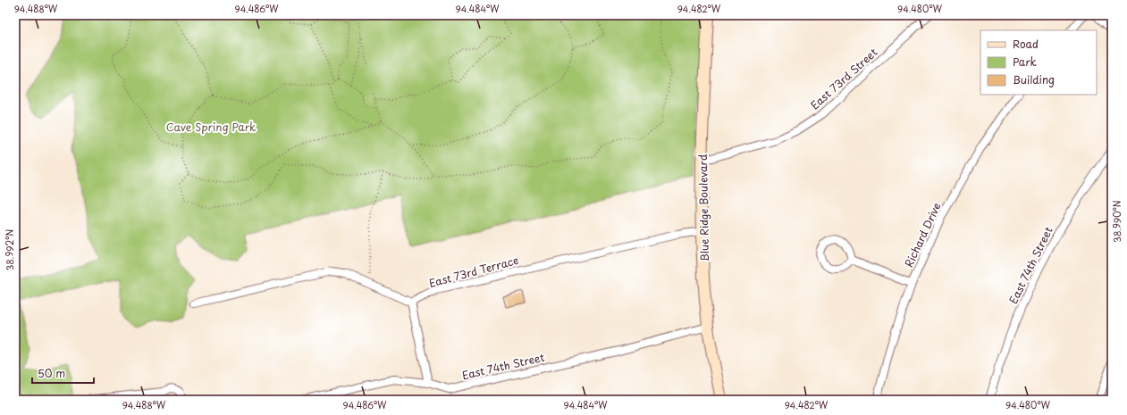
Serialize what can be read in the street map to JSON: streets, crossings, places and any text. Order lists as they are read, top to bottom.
{
  "streets": {
    "main road": ["Blue Ridge Boulevard"],
    "street": [
      "East 73rd Street",
      "Richard Drive",
      "East 74th Street",
      "East 73rd Terrace"
    ]
  },
  "crossings": [
    ["East 73rd Street", "Blue Ridge Boulevard"],
    ["Blue Ridge Boulevard", "East 74th Street"],
    ["Blue Ridge Boulevard", "East 73rd Terrace"]
  ],
  "parks": ["Cave Spring Park"],
  "legend": ["Road", "Park", "Building"],
  "scale_bar": "50 m",
  "coordinates": [
    "94.488°W",
    "94.486°W",
    "94.484°W",
    "94.482°W",
    "94.480°W",
    "38.990°N",
    "38.992°N"
  ]
}
